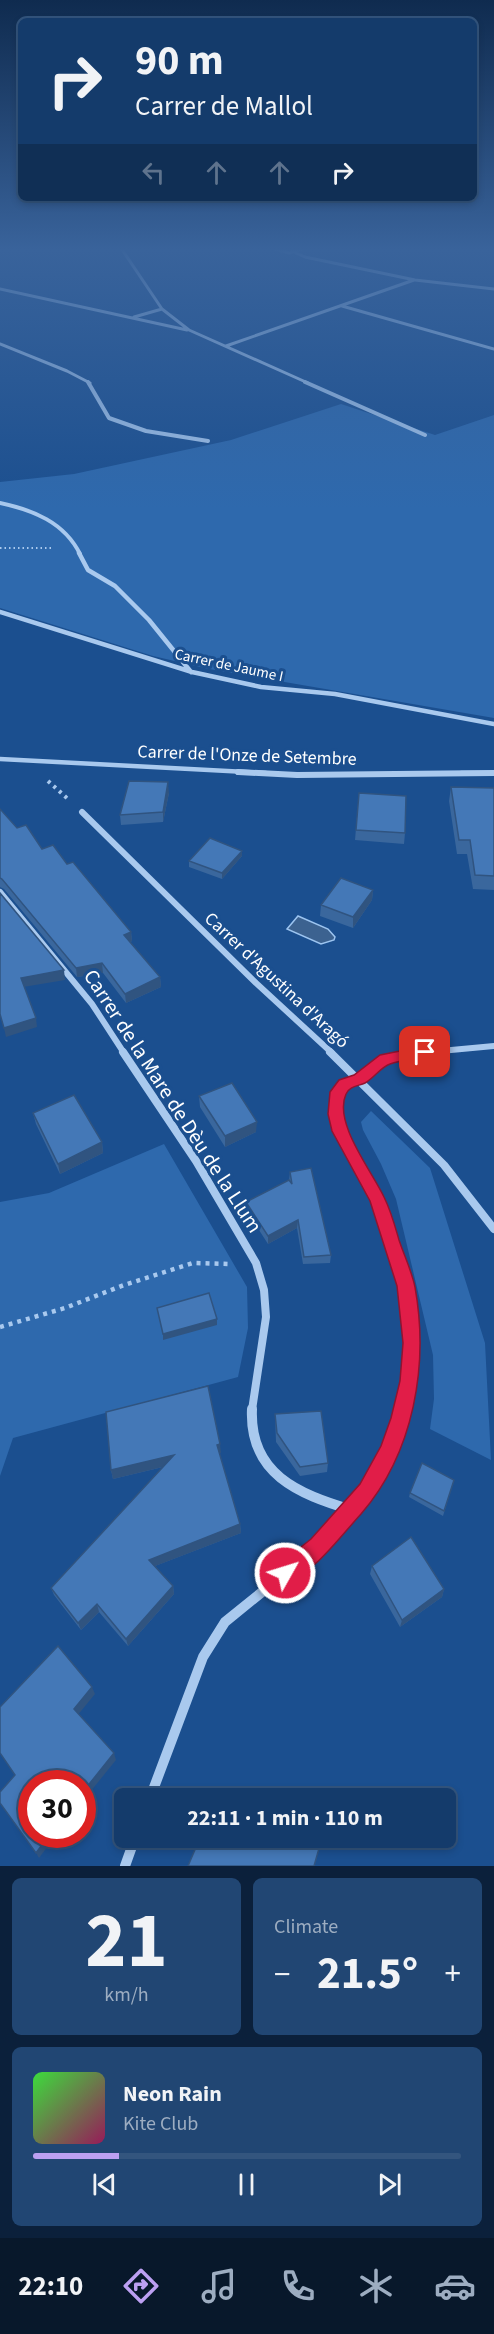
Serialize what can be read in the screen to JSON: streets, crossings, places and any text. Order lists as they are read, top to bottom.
{
  "streets": {
    "street": [
      "Carrer de Jaume I",
      "Carrer de l'Onze de Setembre",
      "Carrer d'Agustina d'Aragó",
      "Carrer de la Mare de Dèu de la Llum"
    ]
  },
  "page": {
    "turn": ["90 m", "Carrer de Mallol"],
    "limit": "30",
    "trip": "22:11 · 1 min · 110 m",
    "tile": [
      ["21", "km/h"],
      "Climate"
    ],
    "heat": ["−", "21.5°", "+"],
    "song": ["Neon Rain", "Kite Club"],
    "tabs": "22:10"
  }
}
